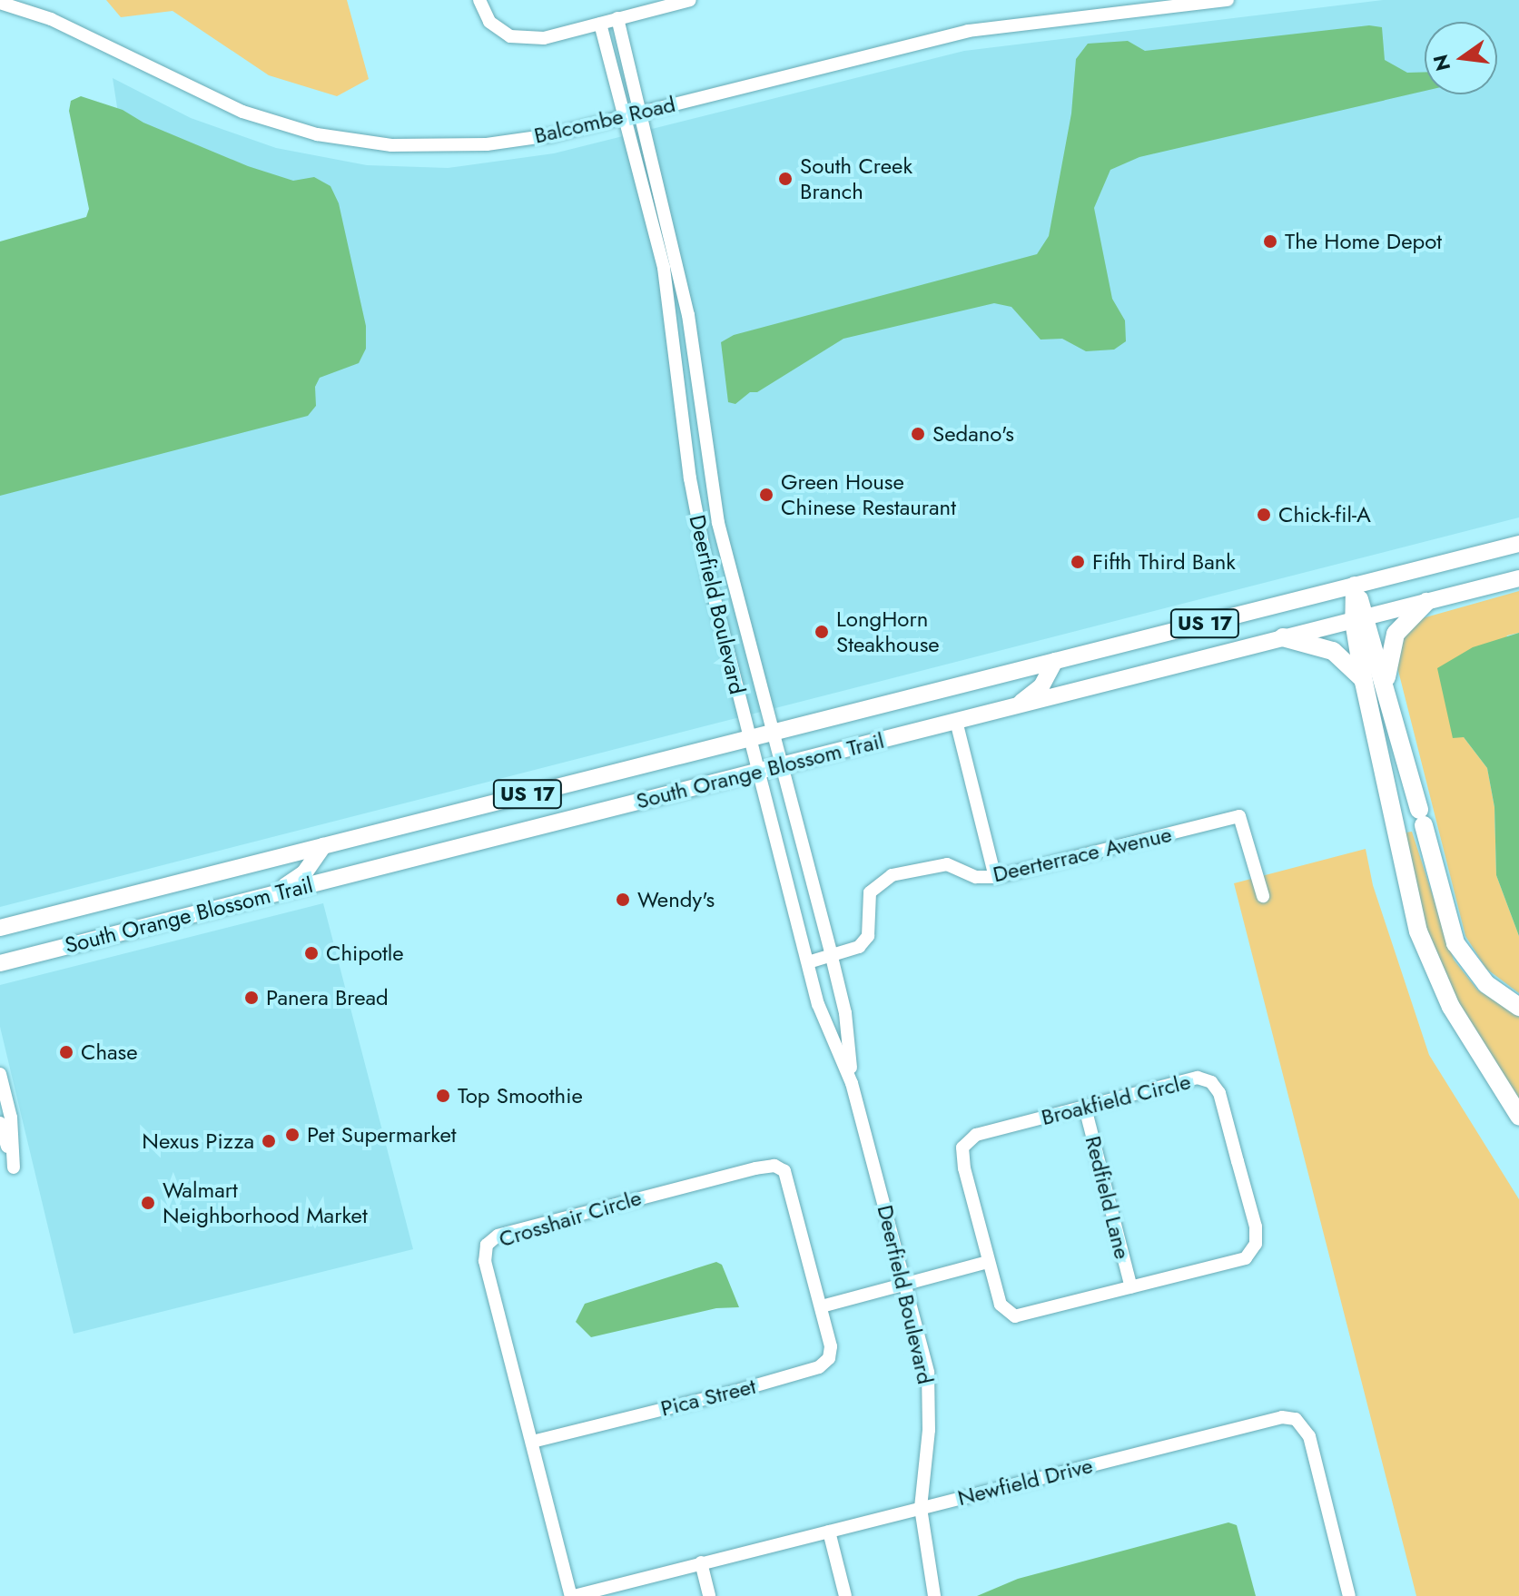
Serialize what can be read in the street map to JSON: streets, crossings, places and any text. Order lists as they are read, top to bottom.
{
  "streets": {
    "main road": ["US 17", "South Orange Blossom Trail"],
    "street": [
      "Balcombe Road",
      "Deerfield Boulevard",
      "Deerterrace Avenue",
      "Broakfield Circle",
      "Redfield Lane",
      "Crosshair Circle",
      "Pica Street",
      "Newfield Drive"
    ]
  },
  "crossings": [
    ["Balcombe Road", "Deerfield Boulevard"],
    ["Deerfield Boulevard", "South Orange Blossom Trail"],
    ["Deerfield Boulevard", "Deerterrace Avenue"],
    ["Deerfield Boulevard", "Newfield Drive"],
    ["Broakfield Circle", "Redfield Lane"],
    ["Crosshair Circle", "Pica Street"],
    ["Crosshair Circle", "Newfield Drive"]
  ],
  "places": [
    "South Creek Branch",
    "The Home Depot",
    "Sedano's",
    "Green House Chinese Restaurant",
    "Chick-fil-A",
    "Fifth Third Bank",
    "LongHorn Steakhouse",
    "Wendy's",
    "Chipotle",
    "Panera Bread",
    "Chase",
    "Top Smoothie",
    "Pet Supermarket",
    "Nexus Pizza",
    "Walmart Neighborhood Market"
  ],
  "north": "left"
}
